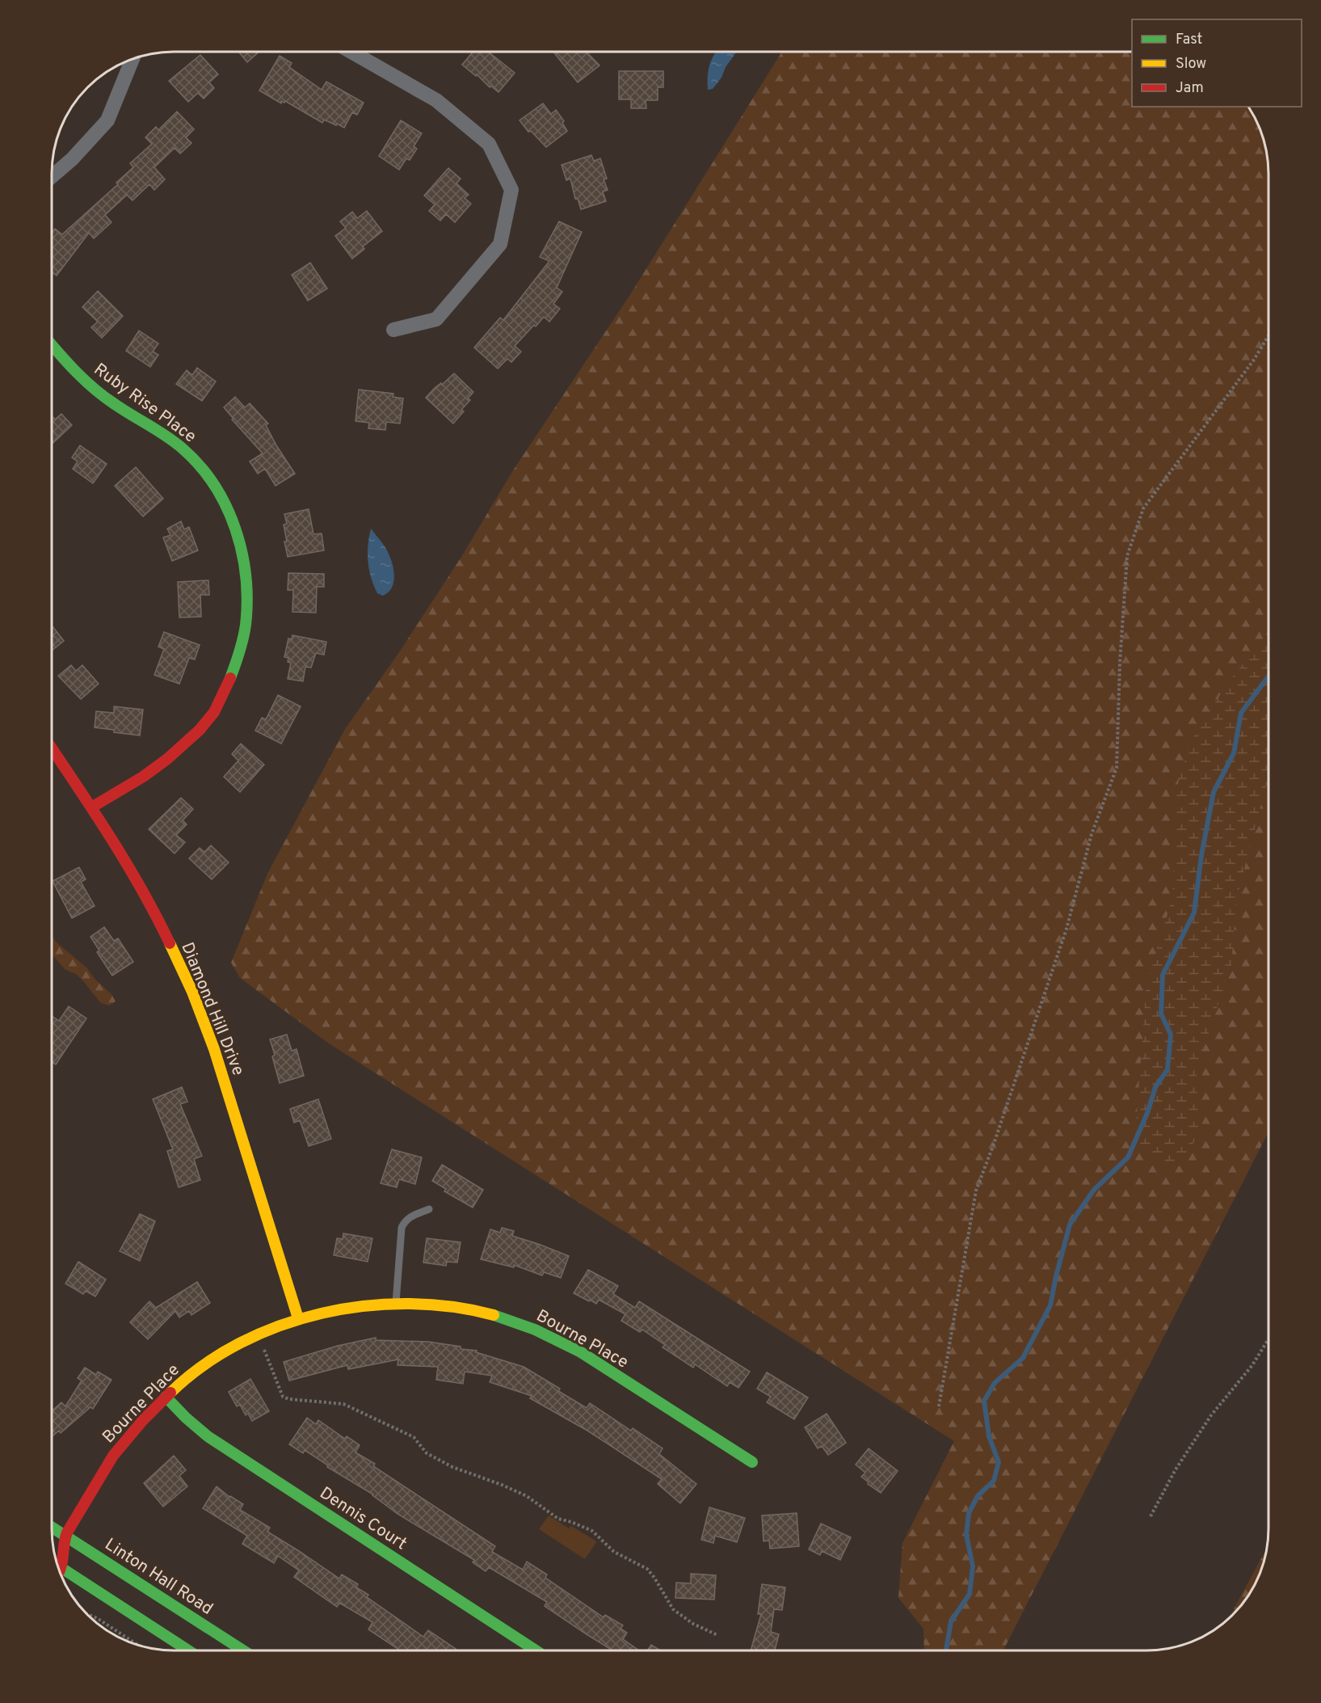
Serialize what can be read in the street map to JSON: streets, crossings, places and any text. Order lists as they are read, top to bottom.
{
  "streets": {
    "street": [
      "Ruby Rise Place",
      "Diamond Hill Drive",
      "Bourne Place",
      "Dennis Court",
      "Linton Hall Road"
    ]
  },
  "crossings": [
    ["Ruby Rise Place", "Diamond Hill Drive"],
    ["Diamond Hill Drive", "Bourne Place"],
    ["Bourne Place", "Dennis Court"],
    ["Bourne Place", "Linton Hall Road"]
  ],
  "legend": ["Fast", "Slow", "Jam"]
}
